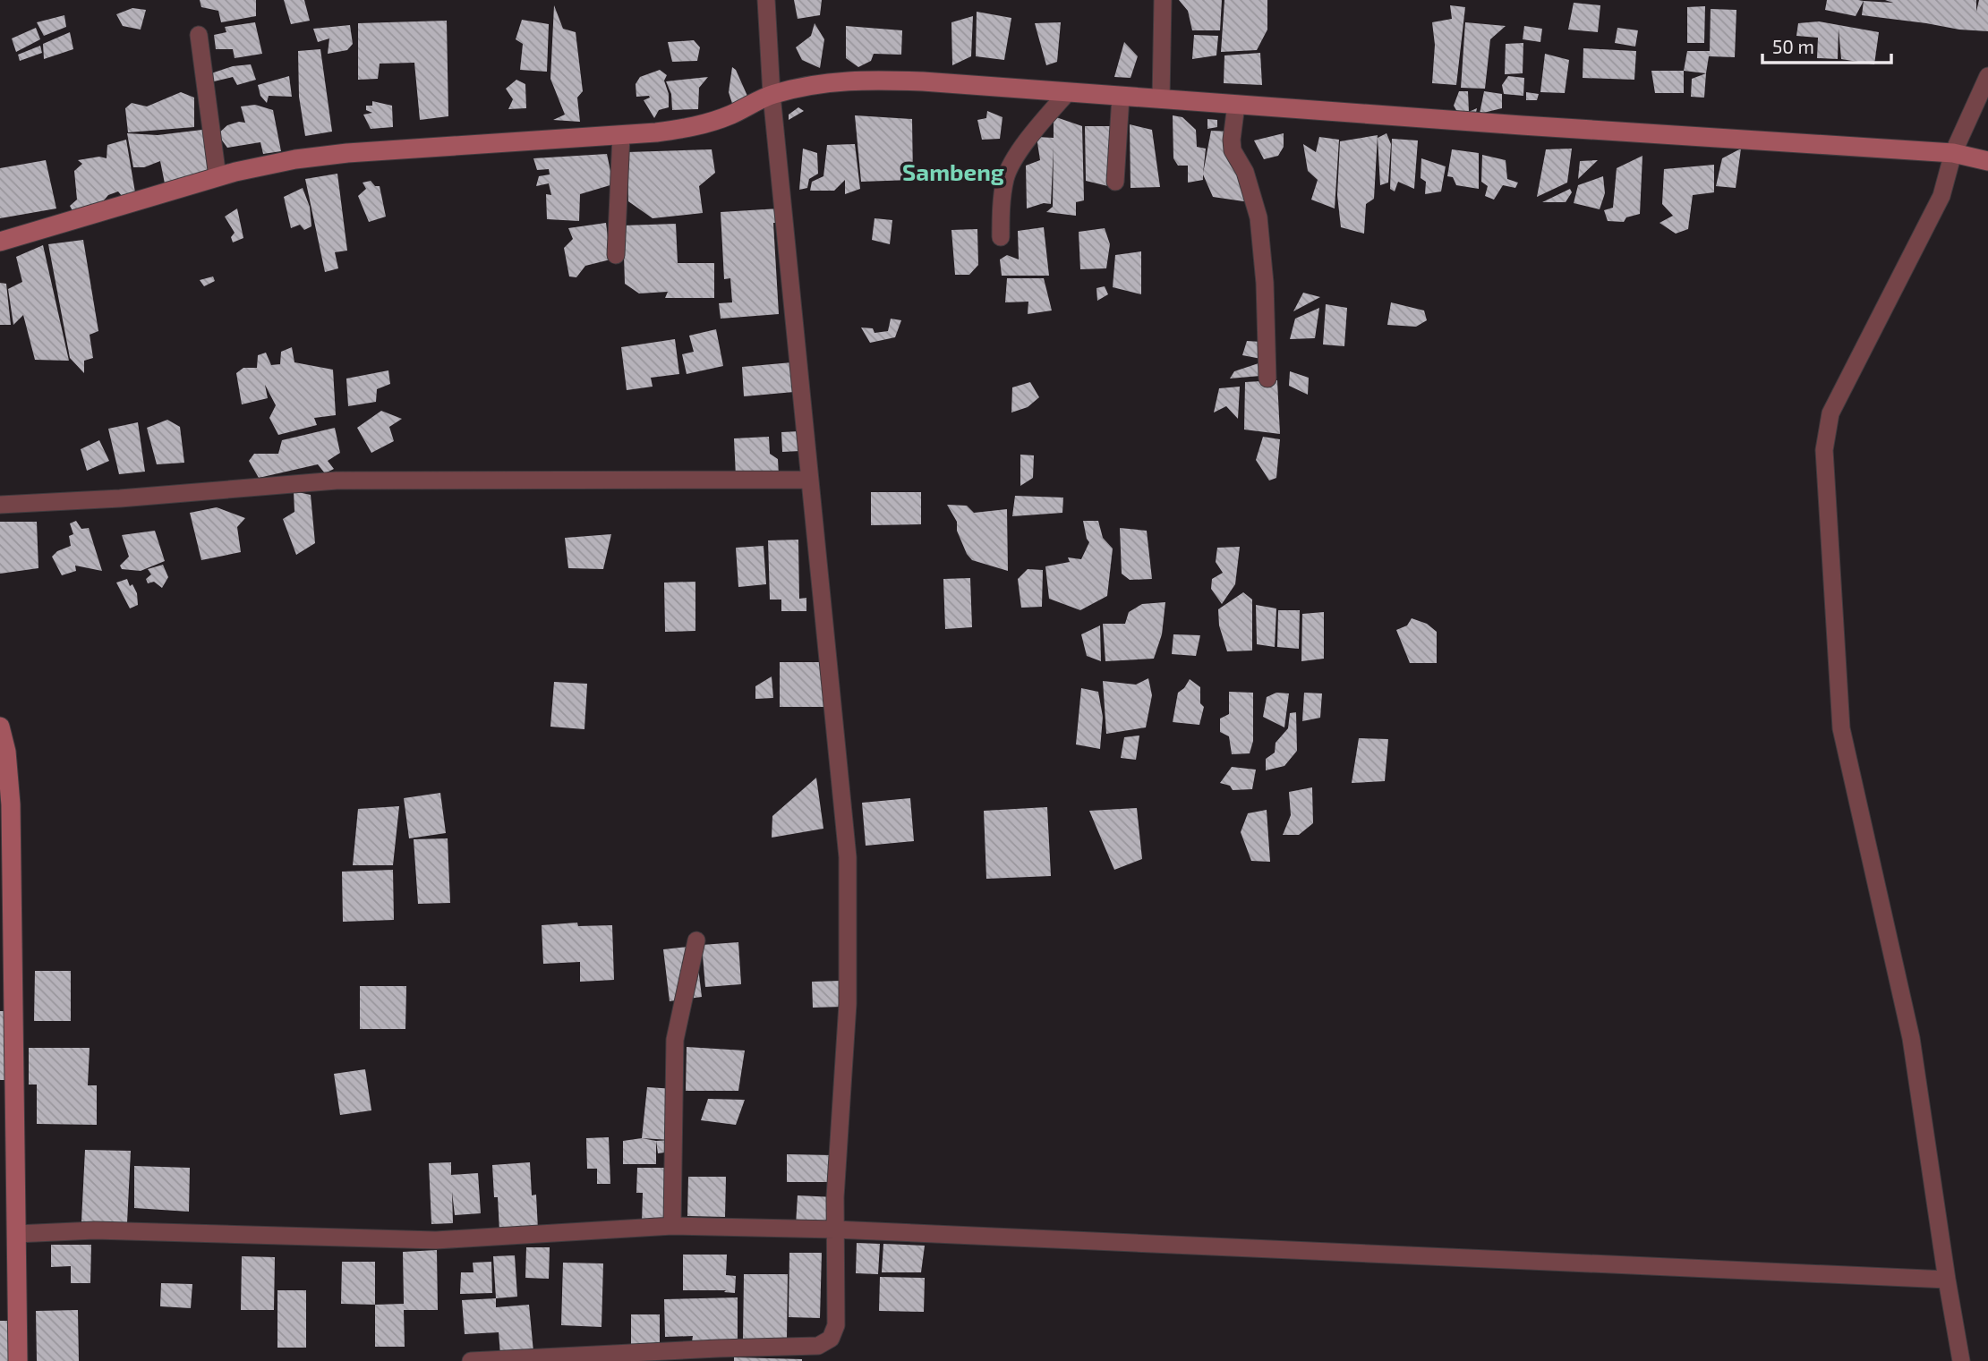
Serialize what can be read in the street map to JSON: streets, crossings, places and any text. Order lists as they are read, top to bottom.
{
  "districts": ["Sambeng"],
  "scale_bar": "50 m"
}
